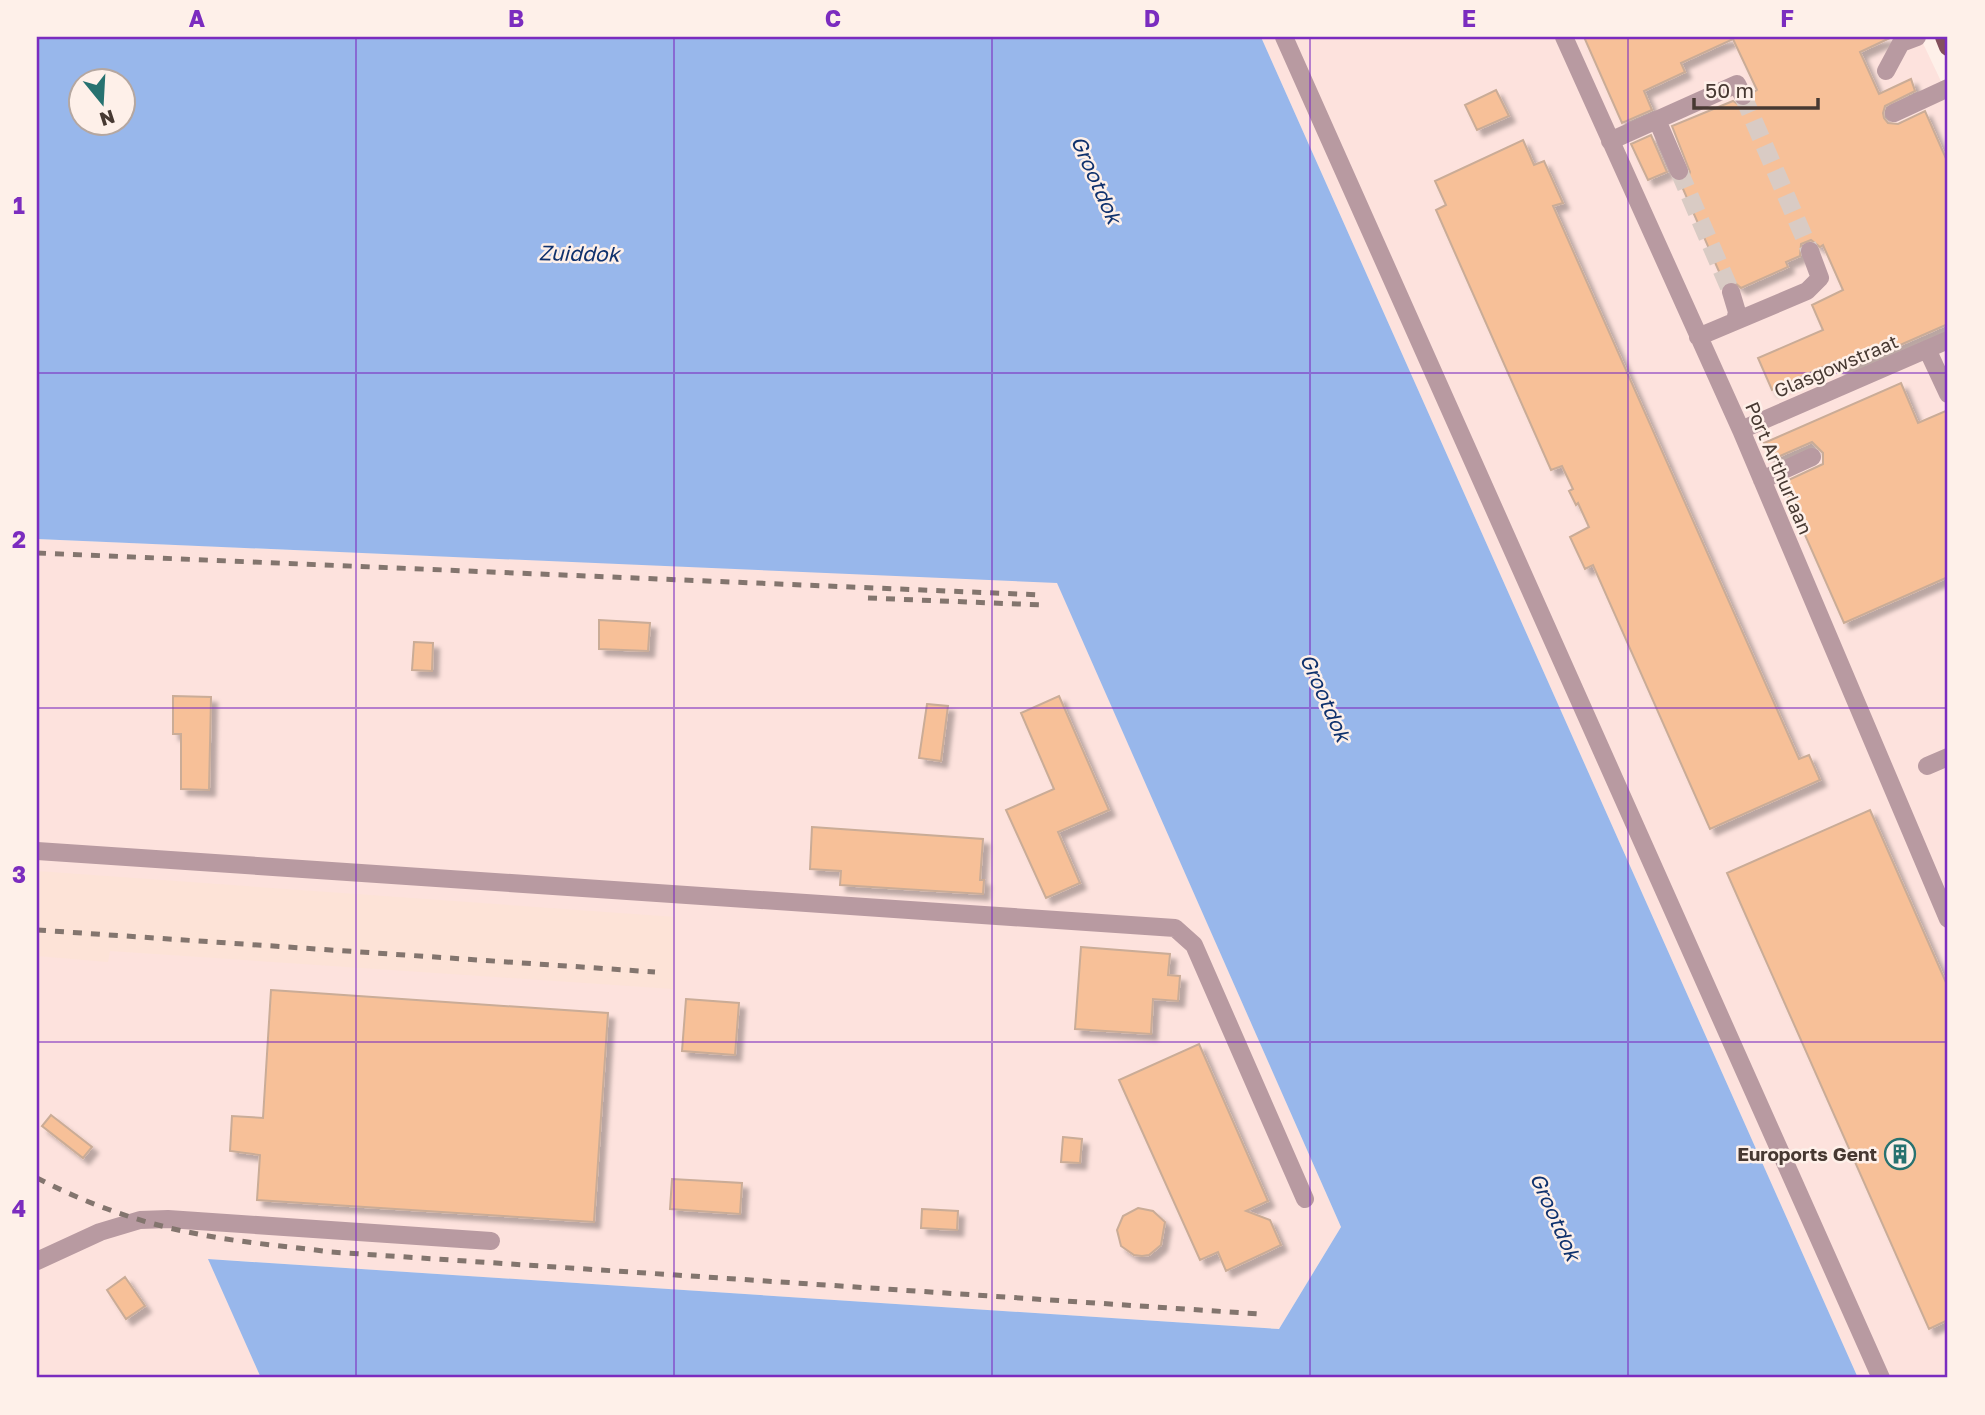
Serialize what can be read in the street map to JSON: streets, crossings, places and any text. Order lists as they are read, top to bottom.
{
  "streets": {
    "street": ["Glasgowstraat", "Port Arthurlaan"]
  },
  "crossings": [
    ["Glasgowstraat", "Port Arthurlaan"]
  ],
  "water": ["Grootdok", "Zuiddok"],
  "places": {
    "building": ["Euroports Gent"]
  },
  "scale_bar": "50 m",
  "north": "bottom",
  "grid": {
    "columns": [
      "A",
      "B",
      "C",
      "D",
      "E",
      "F"
    ],
    "rows": [
      "1",
      "2",
      "3",
      "4"
    ]
  }
}
